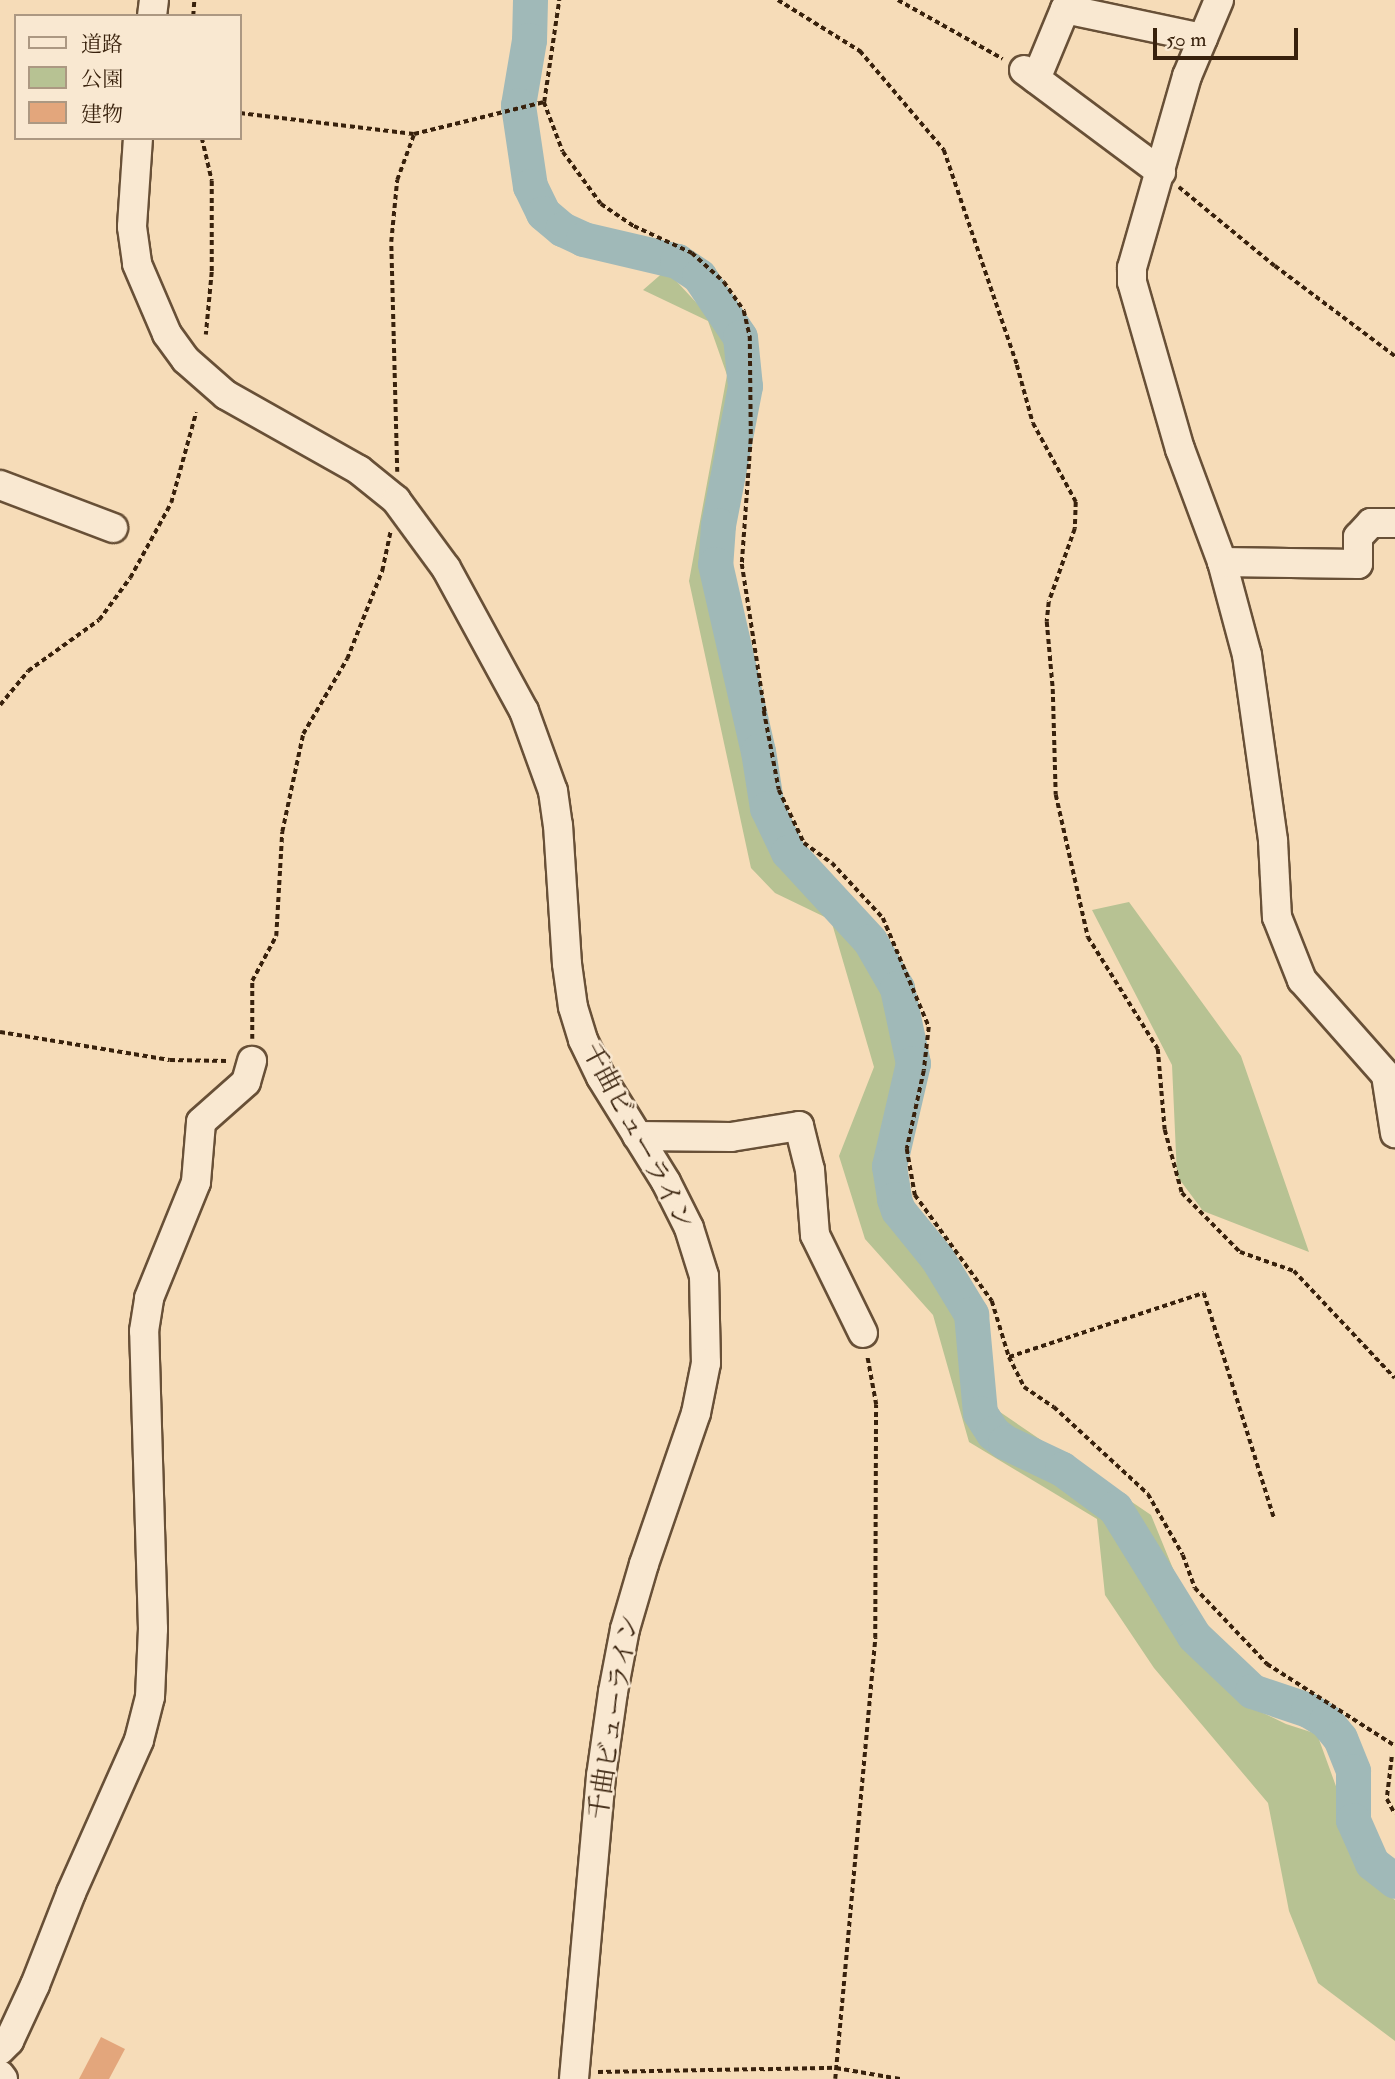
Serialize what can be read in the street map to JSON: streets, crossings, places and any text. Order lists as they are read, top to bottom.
{
  "streets": {
    "street": ["千曲ビューライン"]
  },
  "legend": ["道路", "公園", "建物"],
  "scale_bar": "50 m"
}
